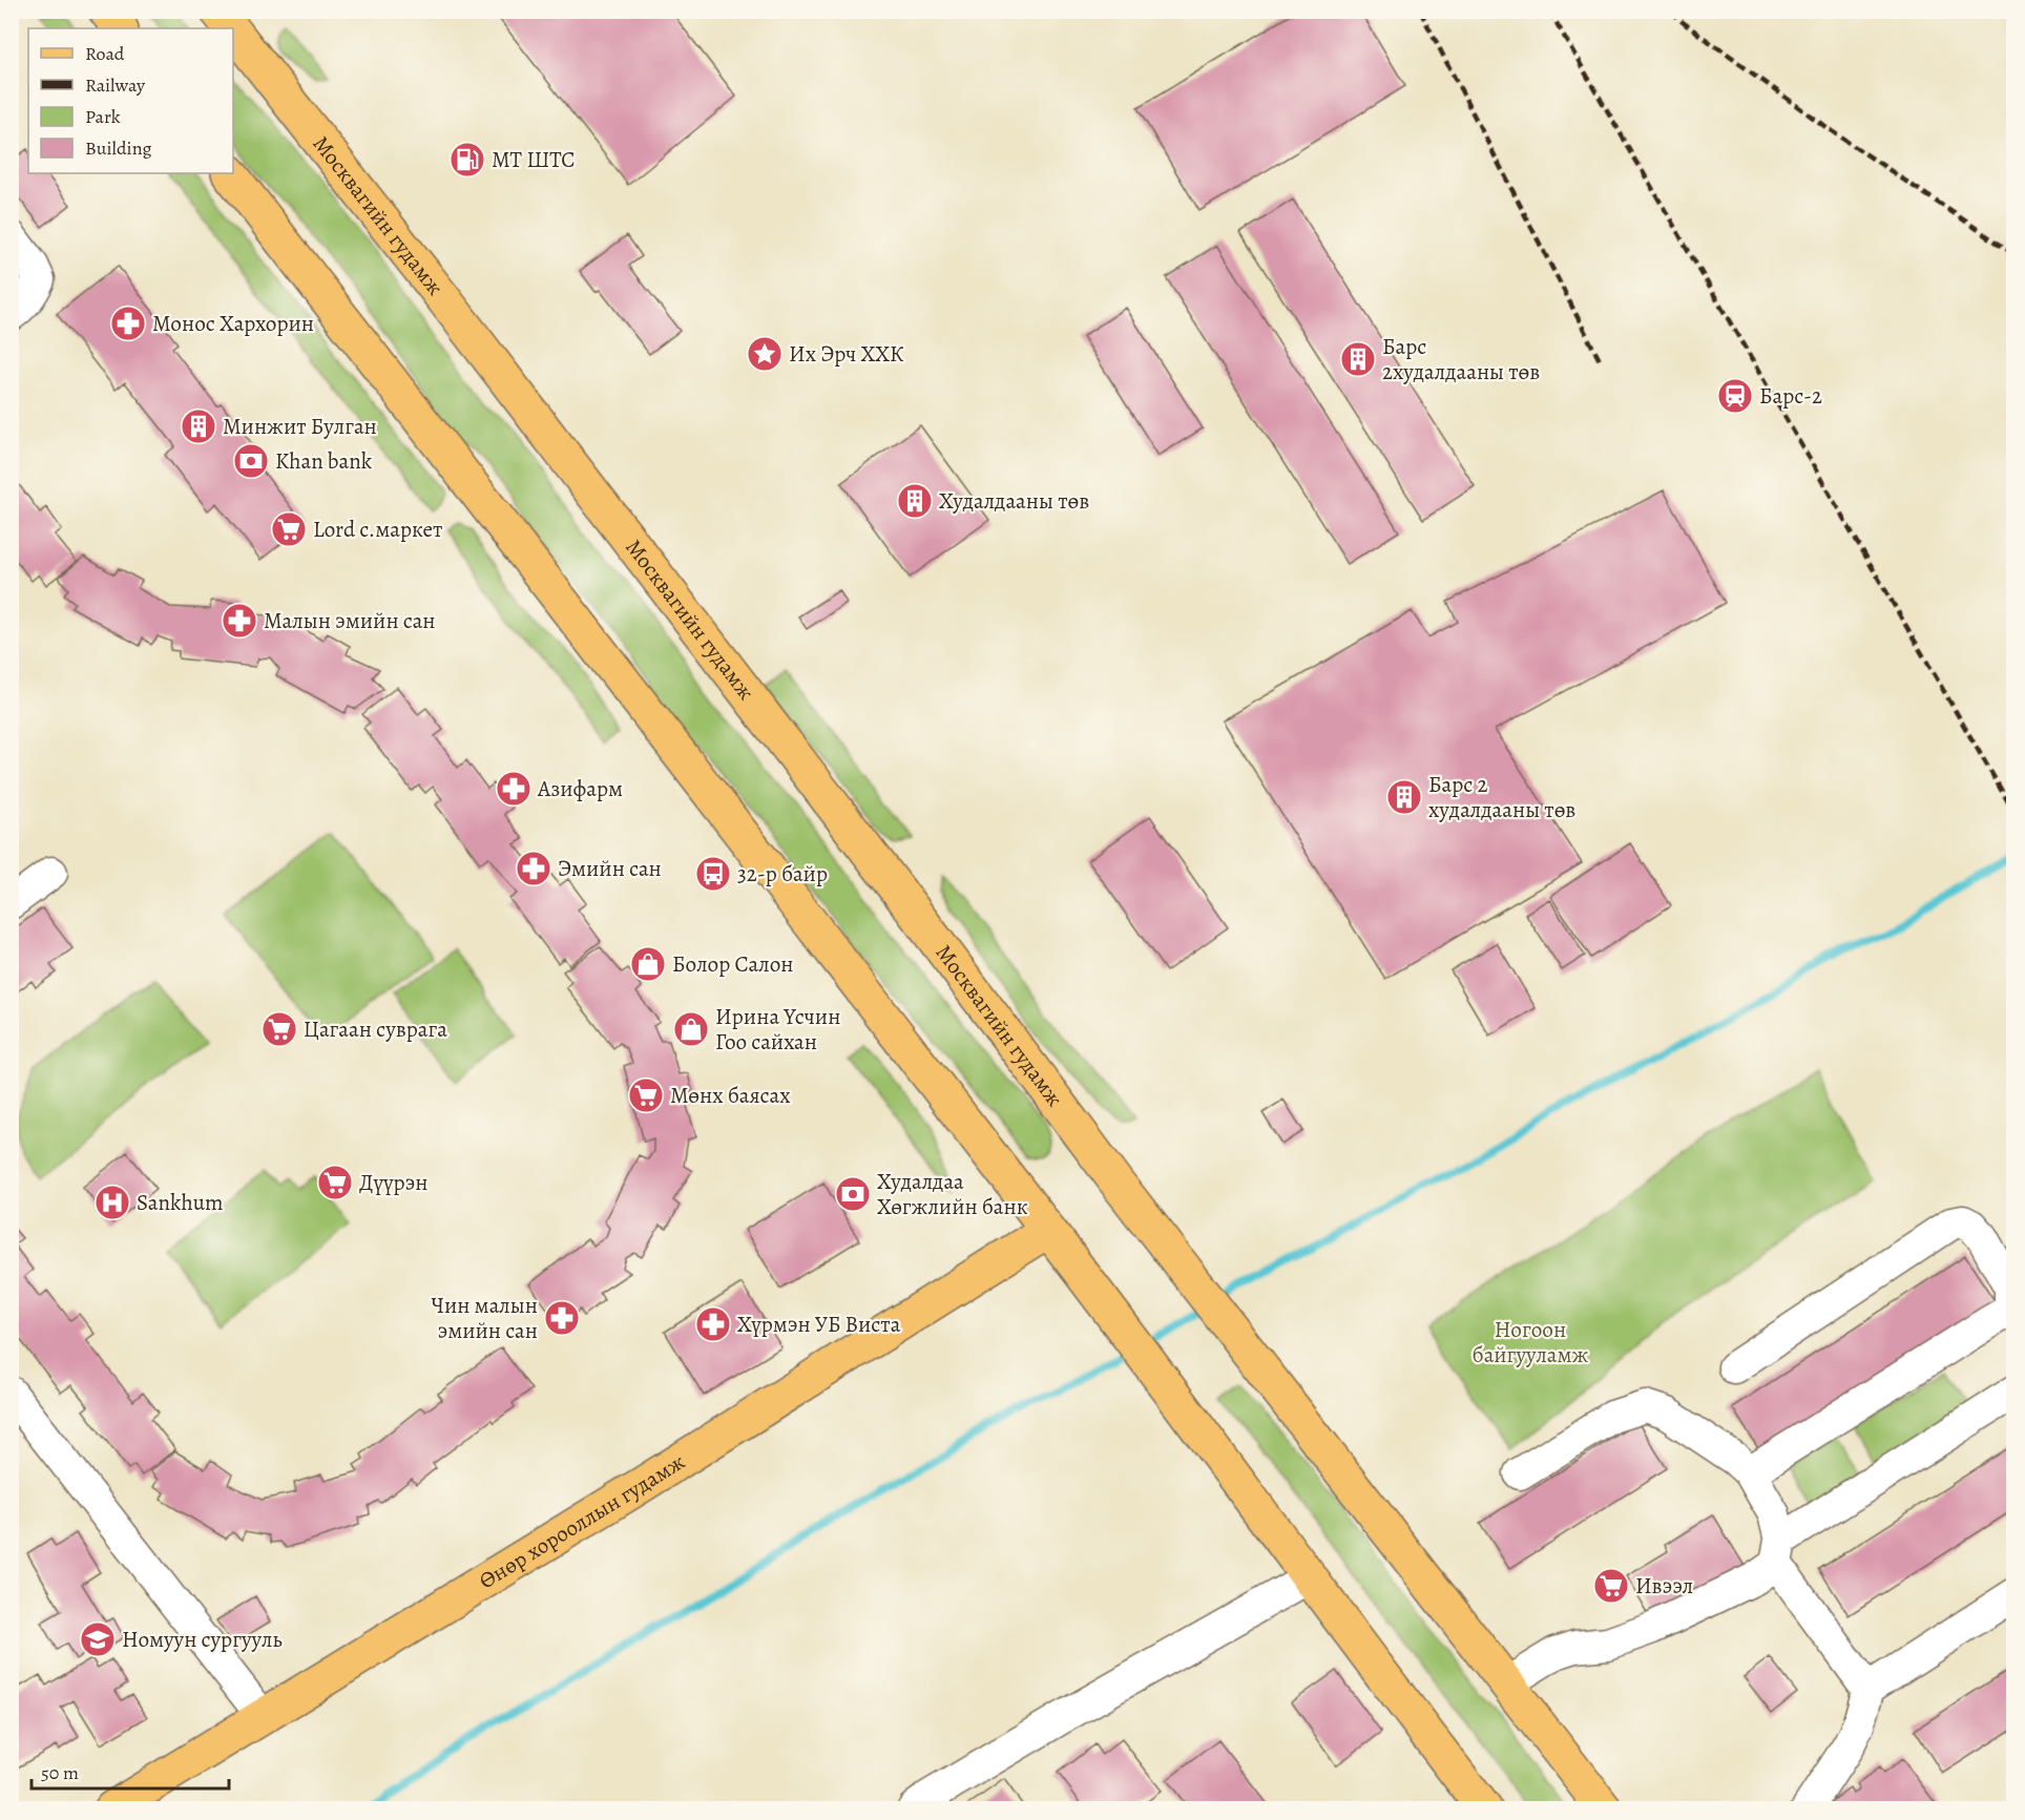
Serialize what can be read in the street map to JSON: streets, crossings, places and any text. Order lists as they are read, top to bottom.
{
  "streets": {
    "main road": ["Москвагийн гудамж", "Өнөр хорооллын гудамж"]
  },
  "parks": ["Ногоон байгууламж"],
  "places": {
    "fuel station": ["MT ШТС"],
    "pharmacy": [
      "Монос Хархорин",
      "Малын эмийн сан",
      "Азифарм",
      "Эмийн сан",
      "Чин малын эмийн сан",
      "Хүрмэн УБ Виста"
    ],
    "place": ["Их Эрч ХХК"],
    "building": [
      "Барс 2худалдааны төв",
      "Минжит Булган",
      "Худалдааны төв",
      "Барс 2 худалдааны төв"
    ],
    "station": ["Барс-2"],
    "bank": ["Khan bank", "Худалдаа Хөгжлийн банк"],
    "supermarket": [
      "Lord с.маркет",
      "Цагаан суврага",
      "Мөнх баясах",
      "Дүүрэн",
      "Ивээл"
    ],
    "bus stop": ["32-р байр"],
    "shop": ["Болор Салон", "Ирина Үсчин Гоо сайхан"],
    "hospital": ["Sankhum"],
    "school or university": ["Номуун сургууль"]
  },
  "legend": [
    "Road",
    "Railway",
    "Park",
    "Building"
  ],
  "scale_bar": "50 m"
}
